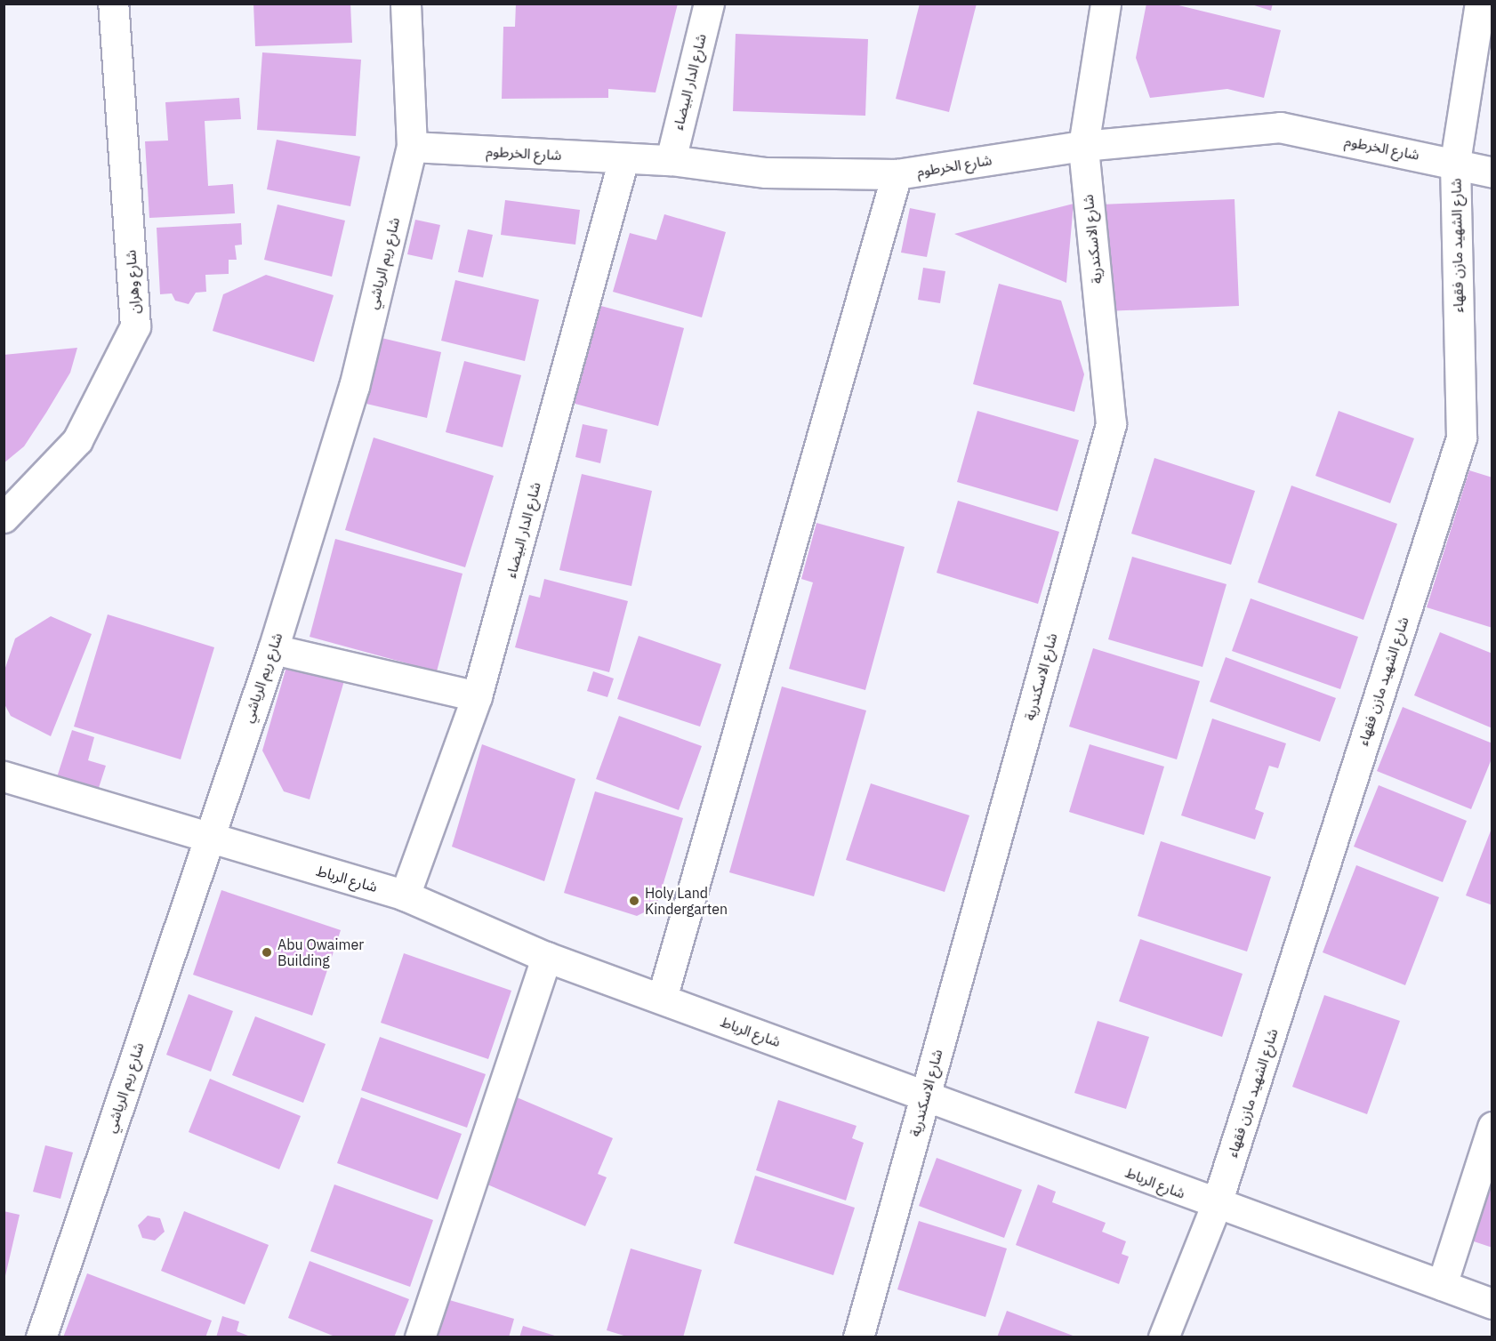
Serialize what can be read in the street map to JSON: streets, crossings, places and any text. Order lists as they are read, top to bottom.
{
  "streets": {
    "street": [
      "شارع الدار البيضاء",
      "شارع الخرطوم",
      "شارع الاسكندرية",
      "شارع الشهيد مازن فقهاء",
      "شارع ريم الرياشي",
      "شارع وهران",
      "شارع الرباط"
    ]
  },
  "crossings": [
    ["شارع الدار البيضاء", "شارع الخرطوم"],
    ["شارع الدار البيضاء", "شارع الرباط"],
    ["شارع الخرطوم", "شارع الاسكندرية"],
    ["شارع الخرطوم", "شارع الشهيد مازن فقهاء"],
    ["شارع الخرطوم", "شارع ريم الرياشي"],
    ["شارع الاسكندرية", "شارع الرباط"],
    ["شارع الشهيد مازن فقهاء", "شارع الرباط"],
    ["شارع ريم الرياشي", "شارع الرباط"]
  ],
  "places": ["Holy Land Kindergarten", "Abu Owaimer Building"]
}
